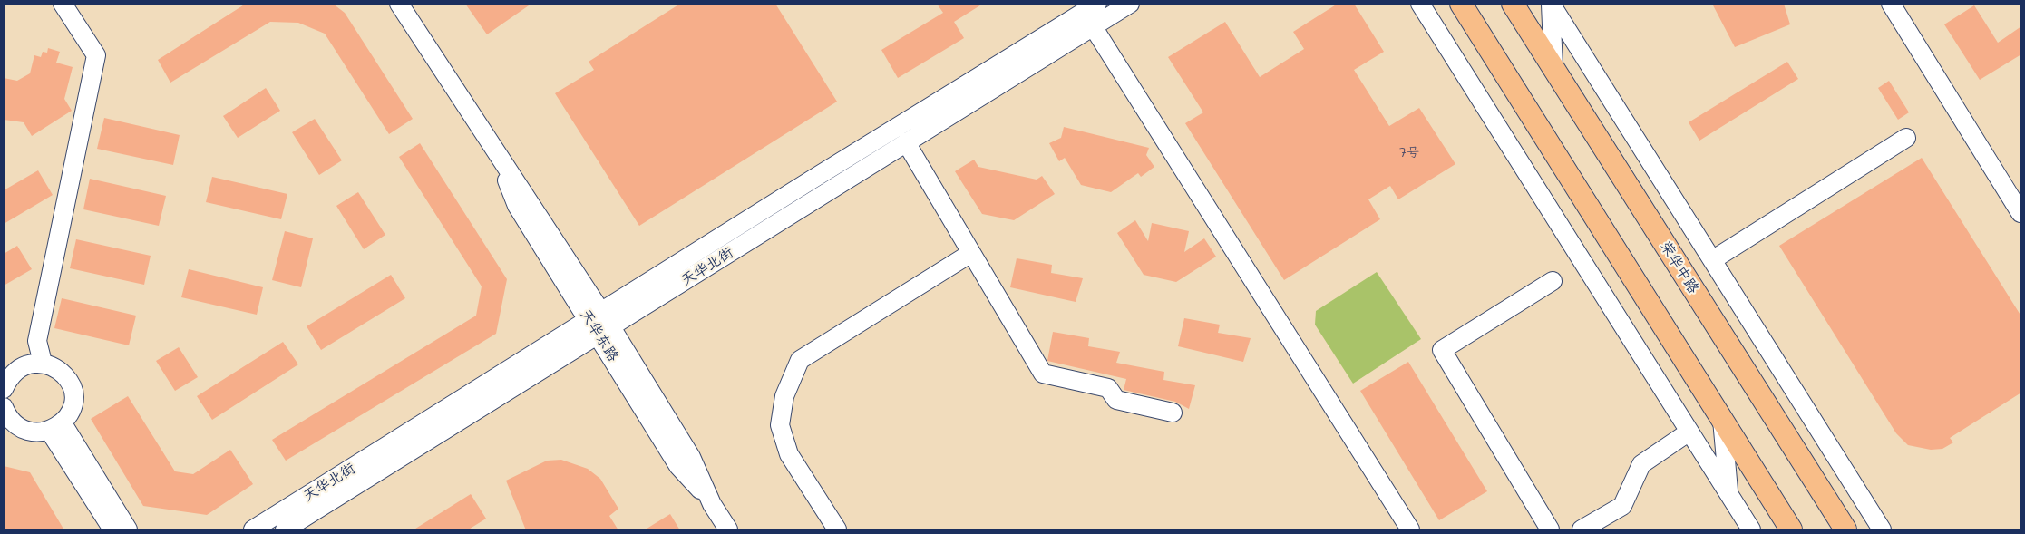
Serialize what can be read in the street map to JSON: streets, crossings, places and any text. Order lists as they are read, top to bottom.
{
  "streets": {
    "main road": ["荣华中路"],
    "street": ["天华北街", "天华东路"]
  },
  "crossings": [
    ["天华北街", "天华东路"]
  ],
  "house_numbers": ["7号"]
}
